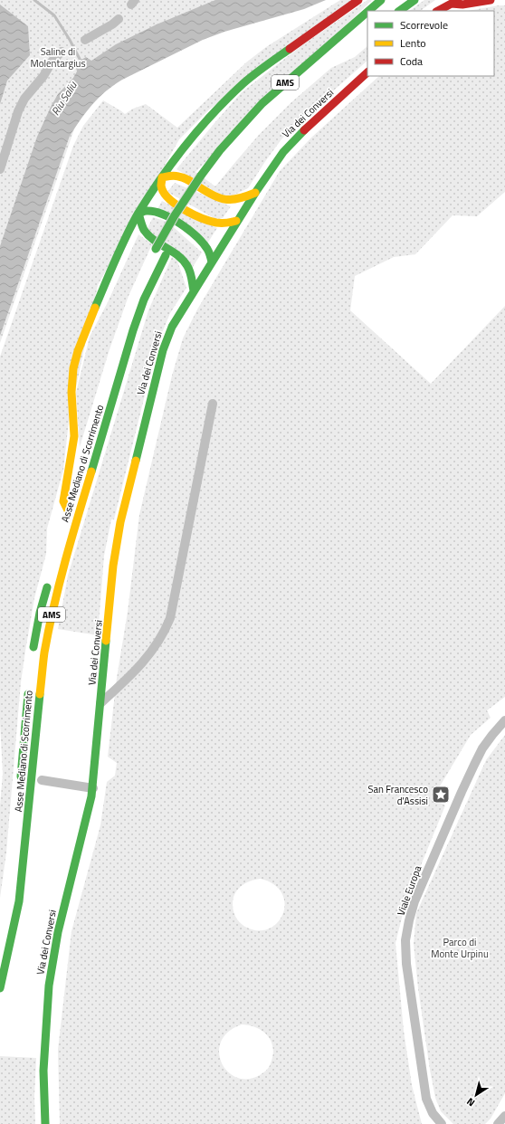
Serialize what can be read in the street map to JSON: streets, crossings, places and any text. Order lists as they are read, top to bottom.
{
  "streets": {
    "main road": ["AMS", "Via dei Conversi", "Asse Mediano di Scorrimento"],
    "street": ["Viale Europa"]
  },
  "water": ["Riu Saliu"],
  "parks": ["Saline di Molentargius", "Parco di Monte Urpinu"],
  "places": {
    "place": ["San Francesco d'Assisi"]
  },
  "legend": ["Scorrevole", "Lento", "Coda"],
  "north": "bottom left"
}
